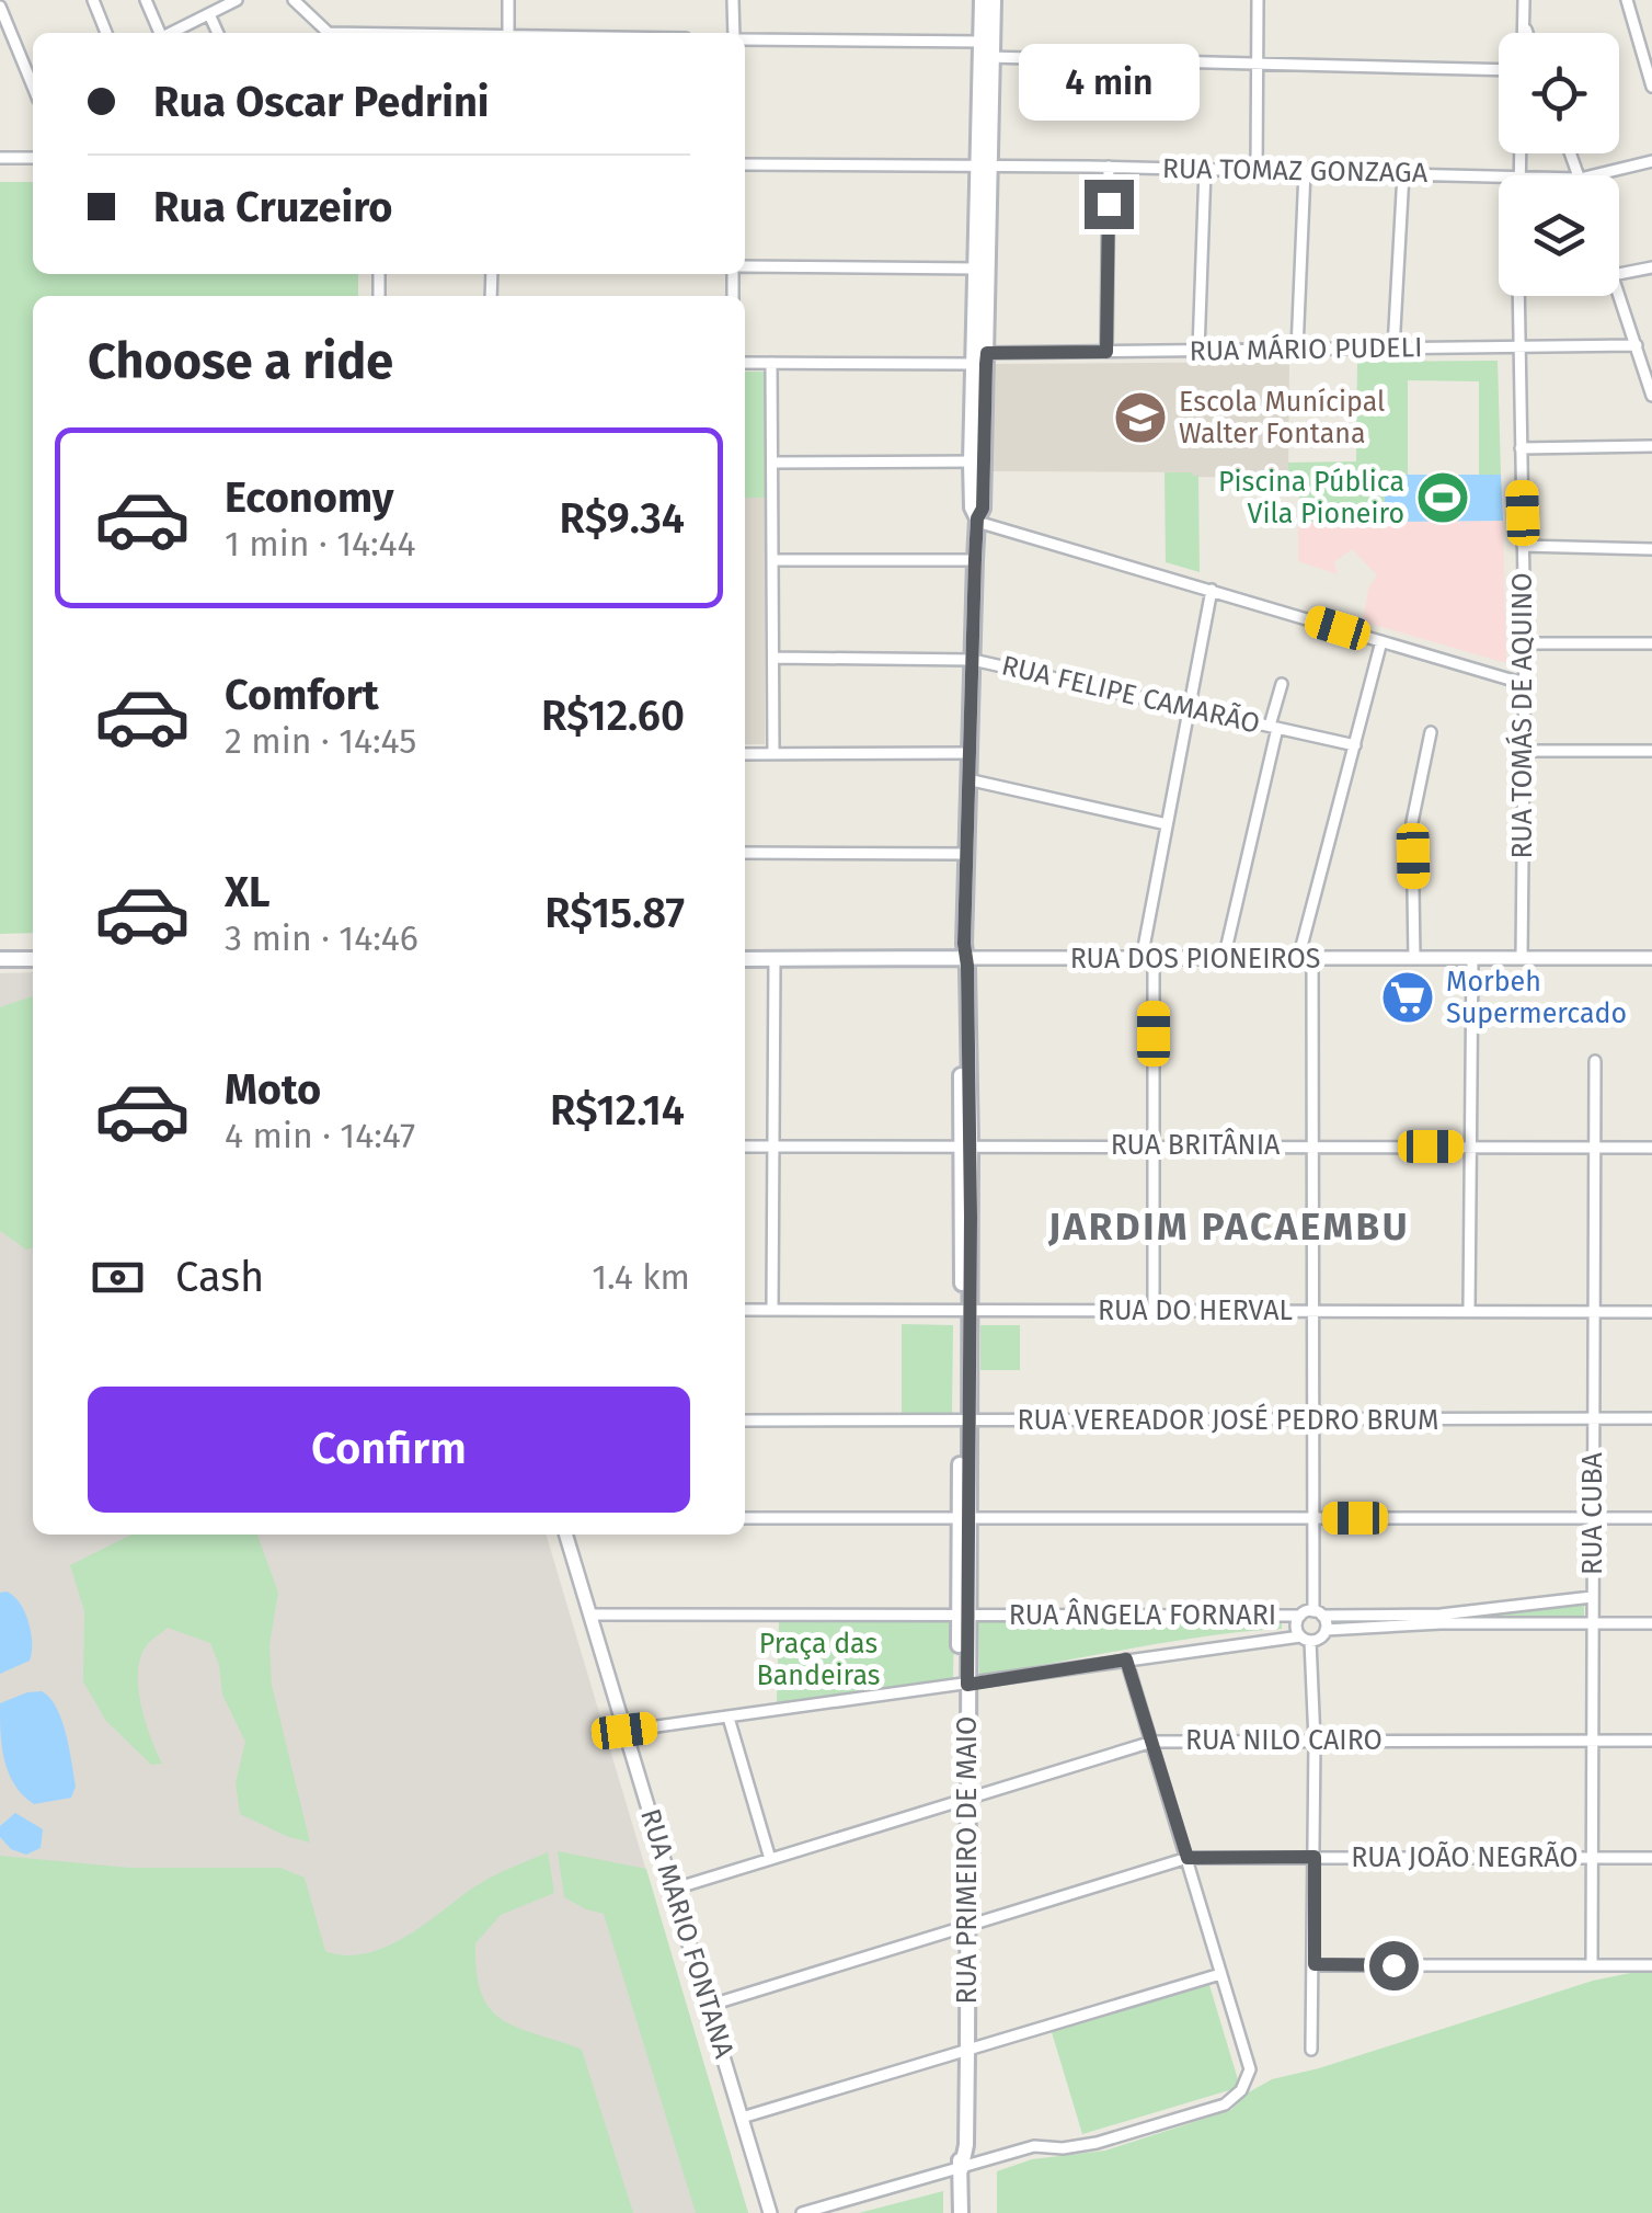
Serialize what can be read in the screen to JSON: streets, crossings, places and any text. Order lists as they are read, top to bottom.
{
  "streets": {
    "main road": ["RUA DOS PIONEIROS", "RUA PRIMEIRO DE MAIO"],
    "street": [
      "RUA TOMAZ GONZAGA",
      "RUA MÁRIO PUDELI",
      "RUA FELIPE CAMARÃO",
      "RUA TOMÁS DE AQUINO",
      "RUA BRITÂNIA",
      "RUA DO HERVAL",
      "RUA VEREADOR JOSÉ PEDRO BRUM",
      "RUA CUBA",
      "RUA ÂNGELA FORNARI",
      "RUA NILO CAIRO",
      "RUA JOÃO NEGRÃO",
      "RUA MARIO FONTANA"
    ]
  },
  "crossings": [
    ["RUA TOMAZ GONZAGA", "RUA PRIMEIRO DE MAIO"],
    ["RUA MÁRIO PUDELI", "RUA TOMÁS DE AQUINO"],
    ["RUA MÁRIO PUDELI", "RUA PRIMEIRO DE MAIO"],
    ["RUA FELIPE CAMARÃO", "RUA PRIMEIRO DE MAIO"],
    ["RUA TOMÁS DE AQUINO", "RUA DOS PIONEIROS"],
    ["RUA DOS PIONEIROS", "RUA PRIMEIRO DE MAIO"],
    ["RUA BRITÂNIA", "RUA CUBA"],
    ["RUA BRITÂNIA", "RUA PRIMEIRO DE MAIO"],
    ["RUA DO HERVAL", "RUA CUBA"],
    ["RUA DO HERVAL", "RUA PRIMEIRO DE MAIO"],
    ["RUA VEREADOR JOSÉ PEDRO BRUM", "RUA CUBA"],
    ["RUA VEREADOR JOSÉ PEDRO BRUM", "RUA PRIMEIRO DE MAIO"],
    ["RUA CUBA", "RUA NILO CAIRO"],
    ["RUA CUBA", "RUA JOÃO NEGRÃO"],
    ["RUA ÂNGELA FORNARI", "RUA PRIMEIRO DE MAIO"],
    ["RUA ÂNGELA FORNARI", "RUA MARIO FONTANA"],
    ["RUA NILO CAIRO", "RUA PRIMEIRO DE MAIO"],
    ["RUA NILO CAIRO", "RUA MARIO FONTANA"],
    ["RUA JOÃO NEGRÃO", "RUA PRIMEIRO DE MAIO"],
    ["RUA JOÃO NEGRÃO", "RUA MARIO FONTANA"]
  ],
  "districts": ["JARDIM PACAEMBU"],
  "parks": ["Praça das Bandeiras"],
  "places": {
    "school or university": ["Escola Munícipal Walter Fontana"],
    "sports": ["Piscina Pública Vila Pioneiro"],
    "supermarket": ["Morbeh Supermercado"]
  },
  "page": {
    "banner": ["Rua Oscar Pedrini", "Rua Cruzeiro"],
    "bubble": "4 min",
    "heading": "Choose a ride",
    "list": [
      {
        "name": "Economy",
        "note": "1 min · 14:44",
        "value": "R$9.34"
      },
      {
        "name": "Comfort",
        "note": "2 min · 14:45",
        "value": "R$12.60"
      },
      {
        "name": "XL",
        "note": "3 min · 14:46",
        "value": "R$15.87"
      },
      {
        "name": "Moto",
        "note": "4 min · 14:47",
        "value": "R$12.14"
      }
    ],
    "pay": ["Cash", "1.4 km"],
    "buttons": "Confirm"
  }
}
